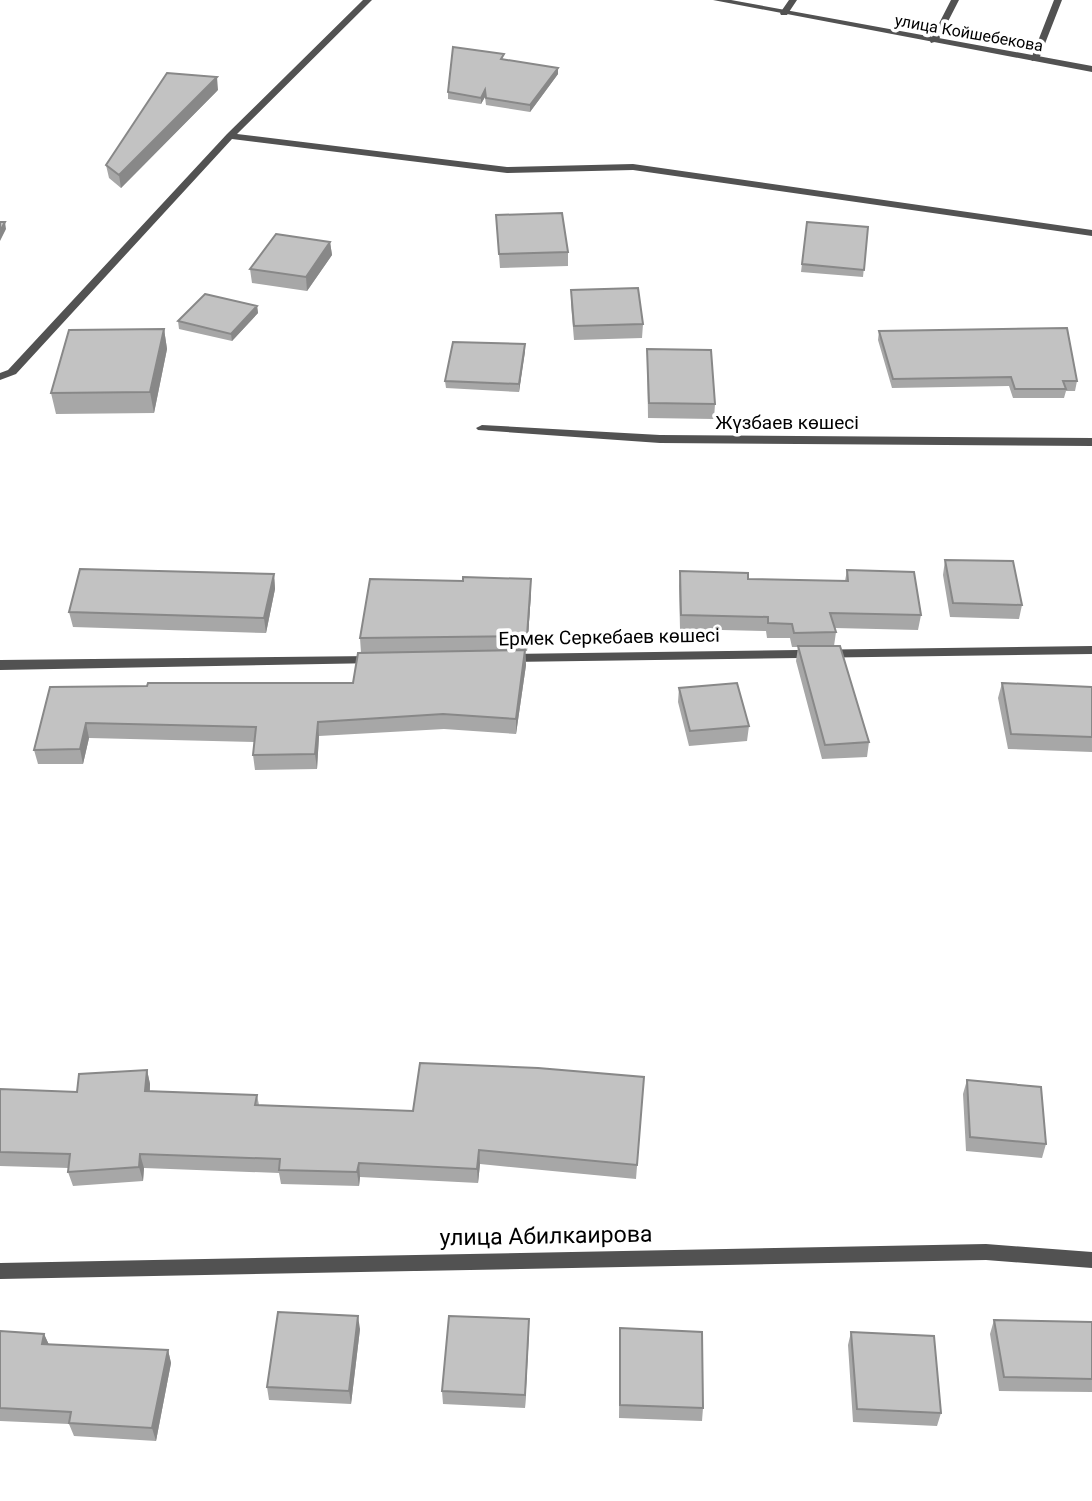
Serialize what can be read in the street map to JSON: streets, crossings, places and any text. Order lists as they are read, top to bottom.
{
  "streets": {
    "street": [
      "улица Койшебекова",
      "Жүзбаев көшесі",
      "Ермек Серкебаев көшесі",
      "улица Абилкаирова"
    ]
  }
}
